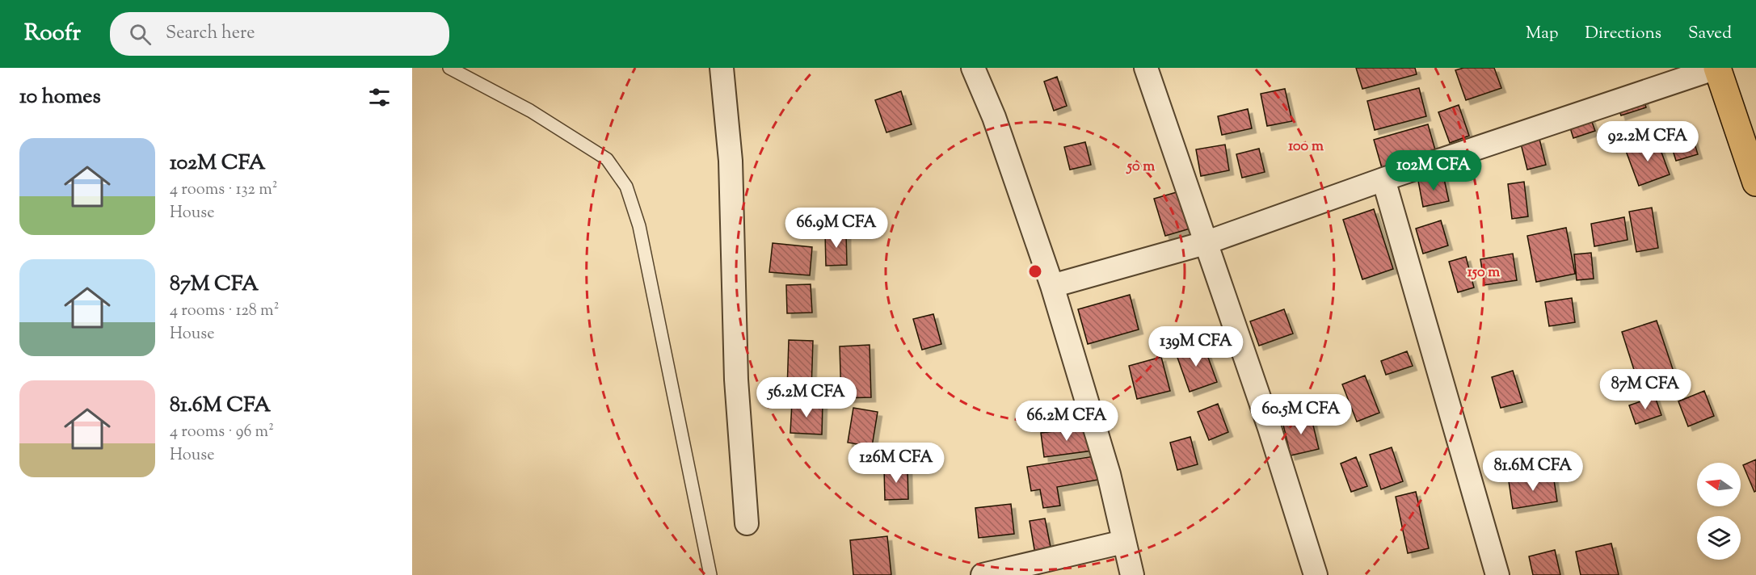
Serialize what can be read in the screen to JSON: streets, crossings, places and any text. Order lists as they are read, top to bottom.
{
  "north": "left",
  "page": {
    "header": "Roofr",
    "search": "Search here",
    "nav": ["Map", "Directions", "Saved"],
    "heading": "10 homes",
    "price": [
      "92.2M CFA",
      "102M CFA",
      "66.9M CFA",
      "139M CFA",
      "87M CFA",
      "56.2M CFA",
      "60.5M CFA",
      "66.2M CFA",
      "126M CFA",
      "81.6M CFA"
    ],
    "list": [
      {
        "name": "102M CFA",
        "note": "4 rooms · 132 m² · House"
      },
      {
        "name": "87M CFA",
        "note": "4 rooms · 128 m² · House"
      },
      {
        "name": "81.6M CFA",
        "note": "4 rooms · 96 m² · House"
      }
    ]
  },
  "rings": ["100 m", "50 m", "150 m"]
}
